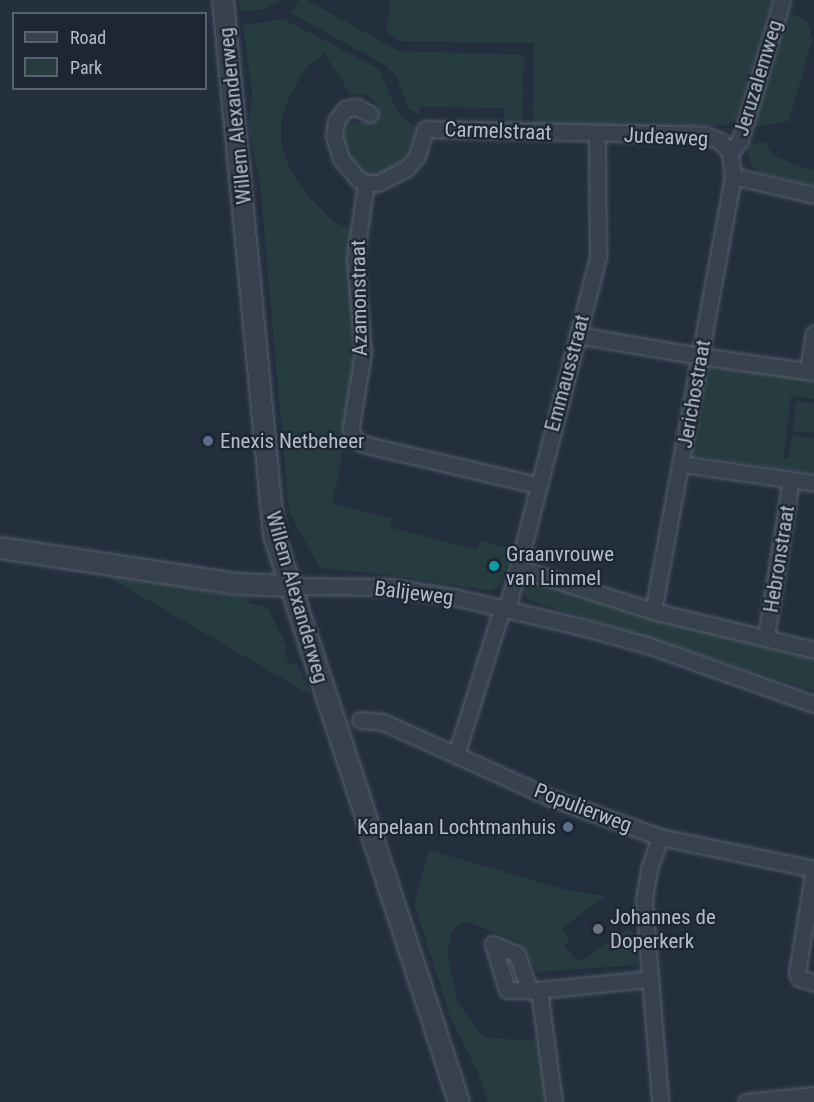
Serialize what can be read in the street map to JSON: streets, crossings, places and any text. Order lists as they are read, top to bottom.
{
  "streets": {
    "street": [
      "Jeruzalemweg",
      "Willem Alexanderweg",
      "Carmelstraat",
      "Judeaweg",
      "Azamonstraat",
      "Emmausstraat",
      "Jerichostraat",
      "Hebronstraat",
      "Balijeweg",
      "Populierweg"
    ]
  },
  "crossings": [
    ["Jeruzalemweg", "Judeaweg"],
    ["Willem Alexanderweg", "Balijeweg"],
    ["Carmelstraat", "Judeaweg"],
    ["Carmelstraat", "Azamonstraat"],
    ["Carmelstraat", "Emmausstraat"],
    ["Judeaweg", "Emmausstraat"],
    ["Judeaweg", "Jerichostraat"],
    ["Azamonstraat", "Emmausstraat"],
    ["Emmausstraat", "Balijeweg"],
    ["Emmausstraat", "Populierweg"]
  ],
  "places": [
    "Enexis Netbeheer",
    "Graanvrouwe van Limmel",
    "Kapelaan Lochtmanhuis",
    "Johannes de Doperkerk"
  ],
  "legend": ["Road", "Park"]
}
